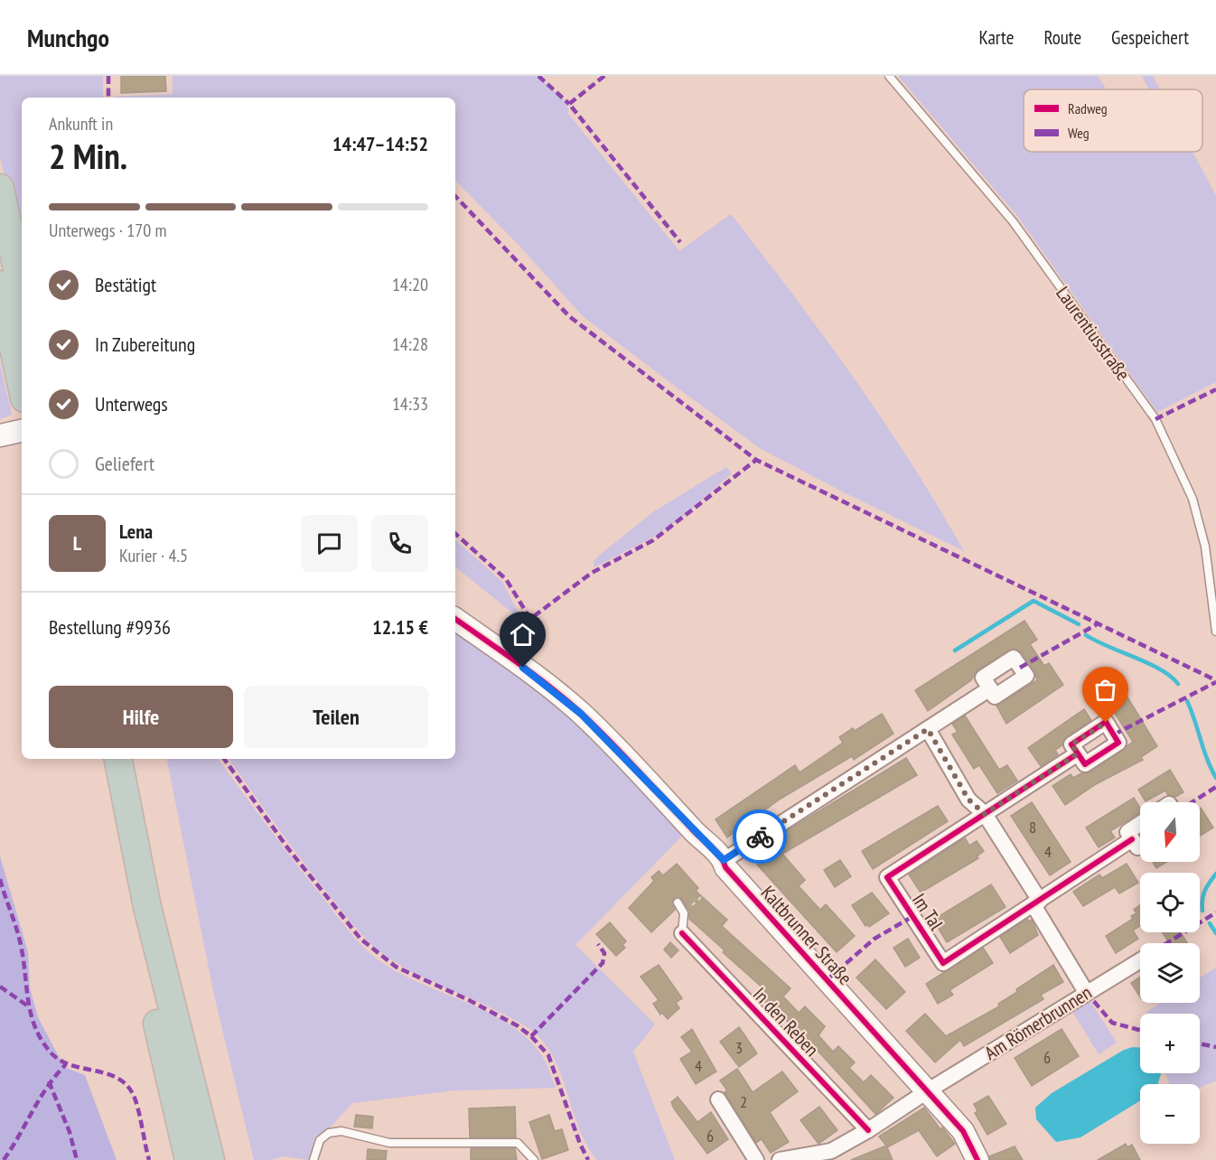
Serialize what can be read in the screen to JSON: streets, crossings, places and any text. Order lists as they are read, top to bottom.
{
  "streets": {
    "street": [
      "Im Tal",
      "Kaltbrunner Straße",
      "In den Reben",
      "Am Römerbrunnen"
    ],
    "lane": ["Laurentiusstraße"]
  },
  "crossings": [
    ["Kaltbrunner Straße", "Am Römerbrunnen"],
    ["In den Reben", "Am Römerbrunnen"]
  ],
  "house_numbers": [
    "8",
    "4",
    "3",
    "6",
    "4",
    "2",
    "6"
  ],
  "legend": ["Radweg", "Weg"],
  "north": "bottom",
  "page": {
    "header": "Munchgo",
    "nav": ["Karte", "Route", "Gespeichert"],
    "heading": ["2 Min.", "Ankunft in", "14:47–14:52"],
    "panel": [
      "Lena",
      "Kurier · 4.5",
      "Bestellung #9936",
      "12.15 €"
    ],
    "bar": "Unterwegs · 170 m",
    "list": [
      ["Bestätigt", "14:20"],
      ["In Zubereitung", "14:28"],
      ["Unterwegs", "14:33"],
      "Geliefert"
    ],
    "round": "L",
    "buttons": ["Hilfe", "Teilen"],
    "map_buttons": ["+", "−"]
  }
}
